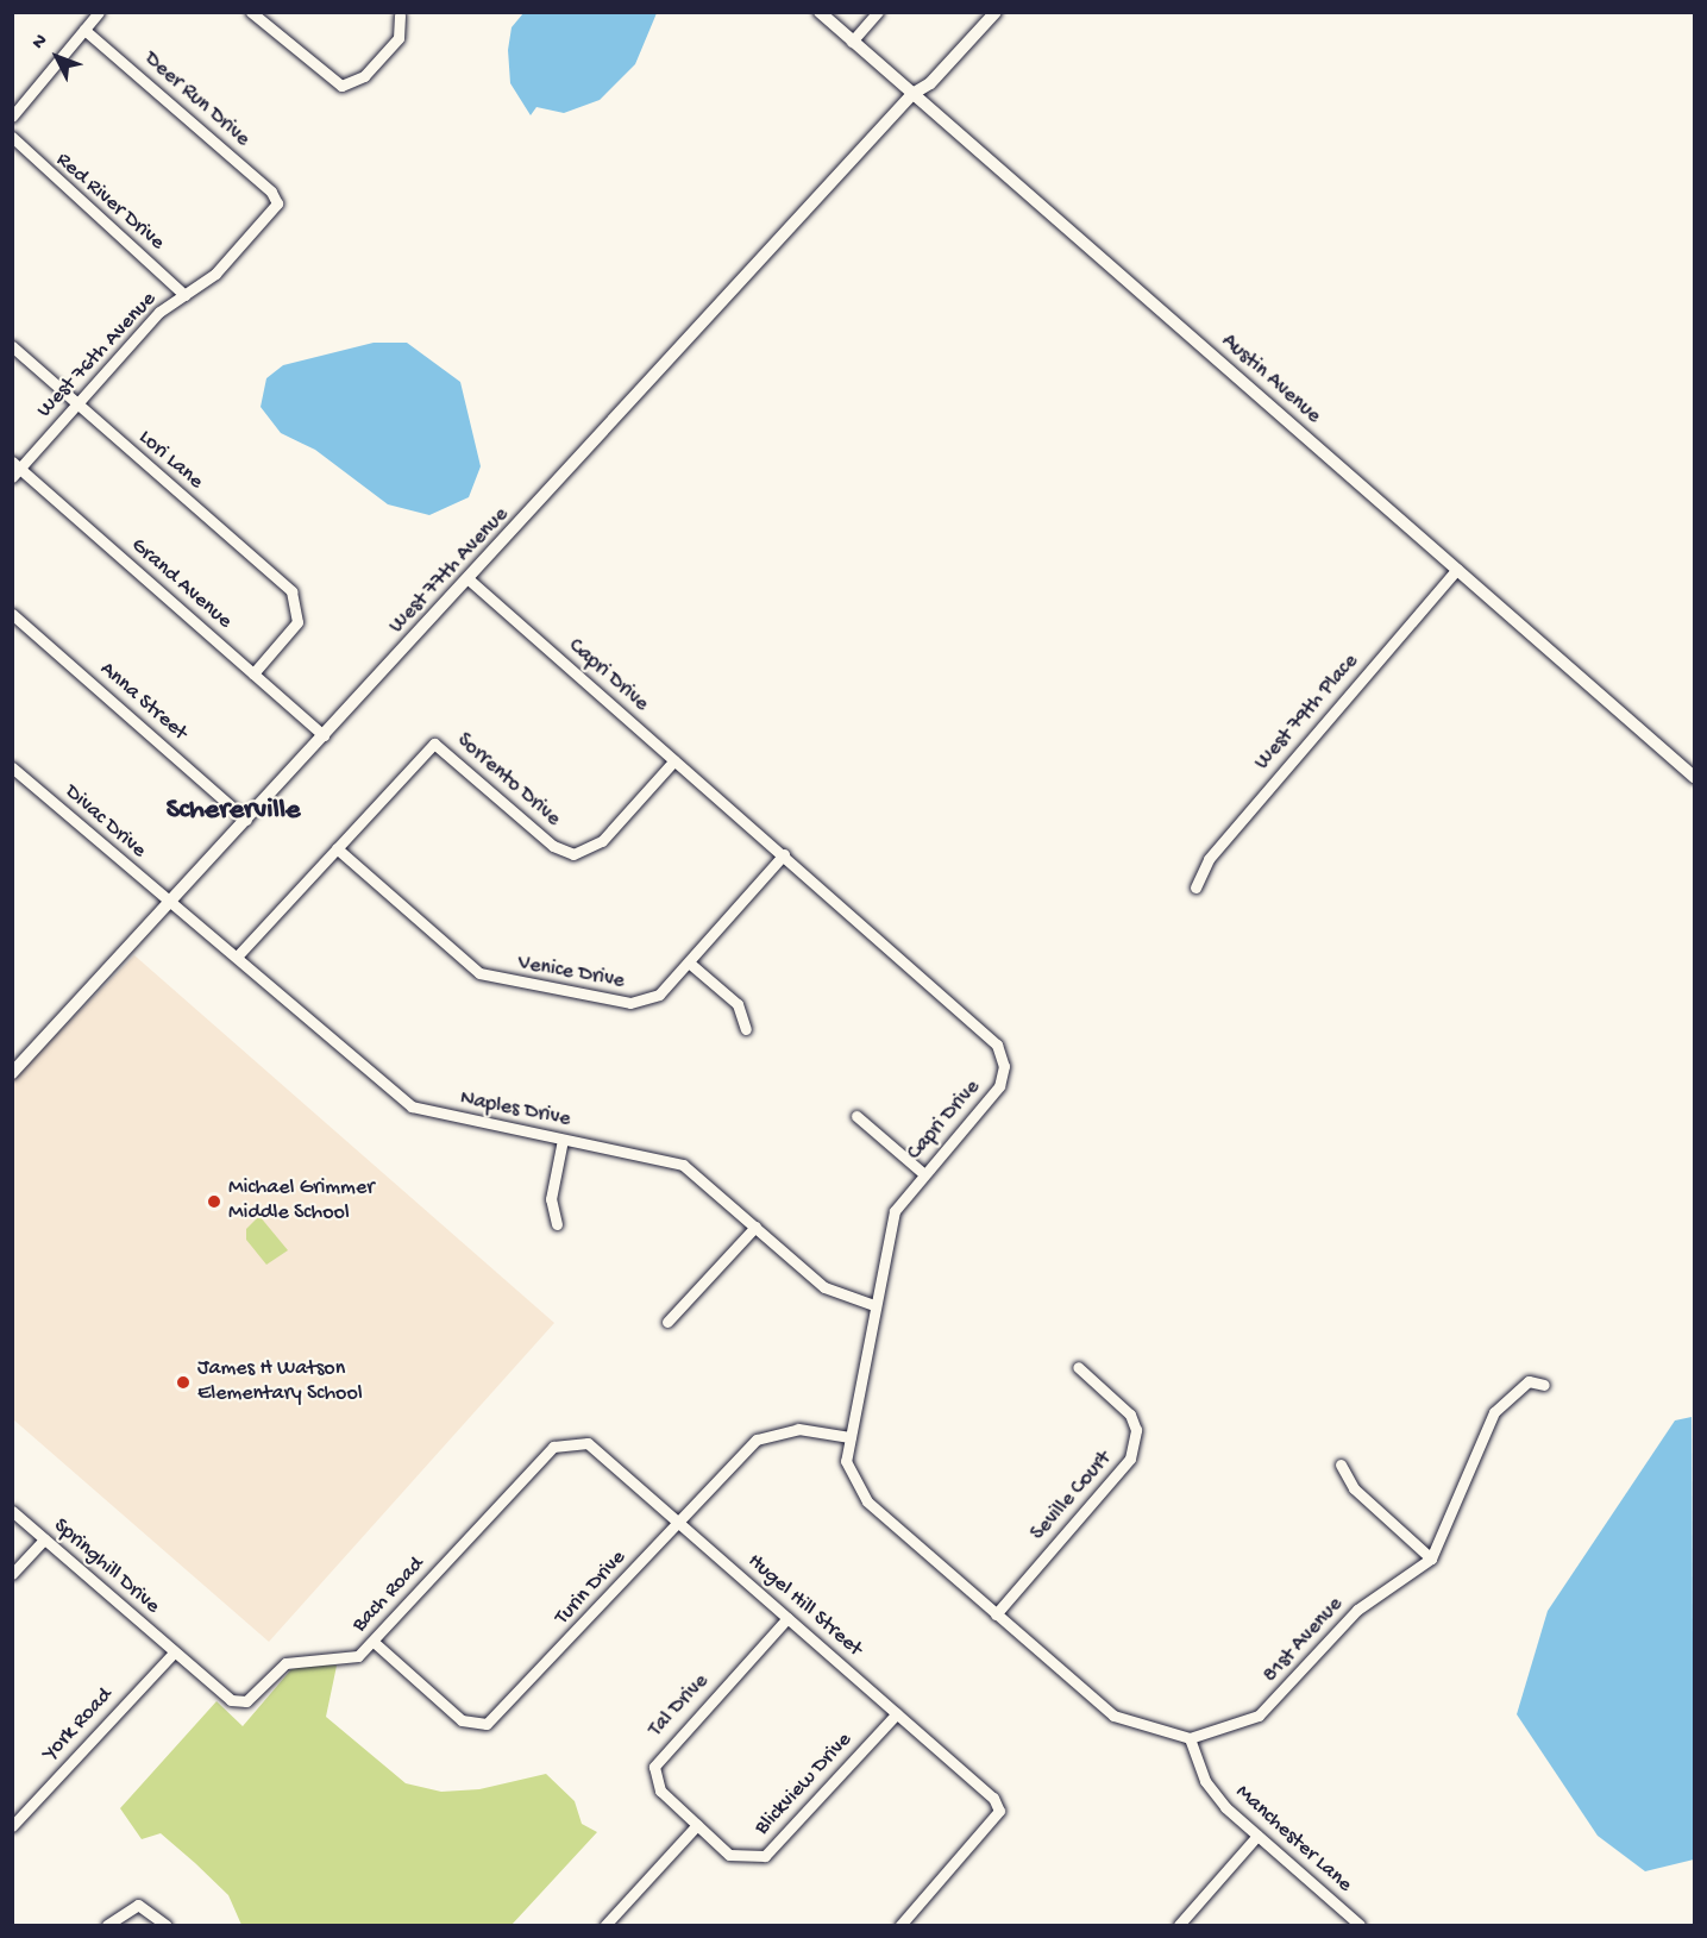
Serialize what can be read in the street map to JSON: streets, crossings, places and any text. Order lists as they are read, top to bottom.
{
  "streets": {
    "street": [
      "Deer Run Drive",
      "Red River Drive",
      "West 76th Avenue",
      "Austin Avenue",
      "Lori Lane",
      "West 77th Avenue",
      "Grand Avenue",
      "Capri Drive",
      "Anna Street",
      "West 79th Place",
      "Sorrento Drive",
      "Divac Drive",
      "Venice Drive",
      "Naples Drive",
      "Seville Court",
      "Springhill Drive",
      "Turin Drive",
      "Bach Road",
      "Hugel Hill Street",
      "81st Avenue",
      "Tal Drive",
      "York Road",
      "Blickview Drive",
      "Manchester Lane"
    ]
  },
  "crossings": [
    ["Deer Run Drive", "West 76th Avenue"],
    ["Red River Drive", "West 76th Avenue"],
    ["West 76th Avenue", "Lori Lane"],
    ["West 76th Avenue", "Grand Avenue"],
    ["Austin Avenue", "West 77th Avenue"],
    ["Austin Avenue", "West 79th Place"],
    ["Lori Lane", "Grand Avenue"],
    ["West 77th Avenue", "Grand Avenue"],
    ["West 77th Avenue", "Capri Drive"],
    ["West 77th Avenue", "Anna Street"],
    ["West 77th Avenue", "Divac Drive"],
    ["West 77th Avenue", "Naples Drive"],
    ["Capri Drive", "Sorrento Drive"],
    ["Capri Drive", "Venice Drive"],
    ["Capri Drive", "Naples Drive"],
    ["Capri Drive", "Seville Court"],
    ["Capri Drive", "Turin Drive"],
    ["Capri Drive", "81st Avenue"],
    ["Sorrento Drive", "Venice Drive"],
    ["Sorrento Drive", "Naples Drive"],
    ["Divac Drive", "Naples Drive"],
    ["Springhill Drive", "Bach Road"],
    ["Springhill Drive", "York Road"],
    ["Turin Drive", "Bach Road"],
    ["Turin Drive", "Hugel Hill Street"],
    ["Bach Road", "Hugel Hill Street"],
    ["Bach Road", "York Road"],
    ["Hugel Hill Street", "Tal Drive"],
    ["Hugel Hill Street", "Blickview Drive"],
    ["81st Avenue", "Manchester Lane"],
    ["Tal Drive", "Blickview Drive"]
  ],
  "districts": ["Schererville"],
  "places": ["Michael Grimmer Middle School", "James H Watson Elementary School"],
  "north": "top left"
}
